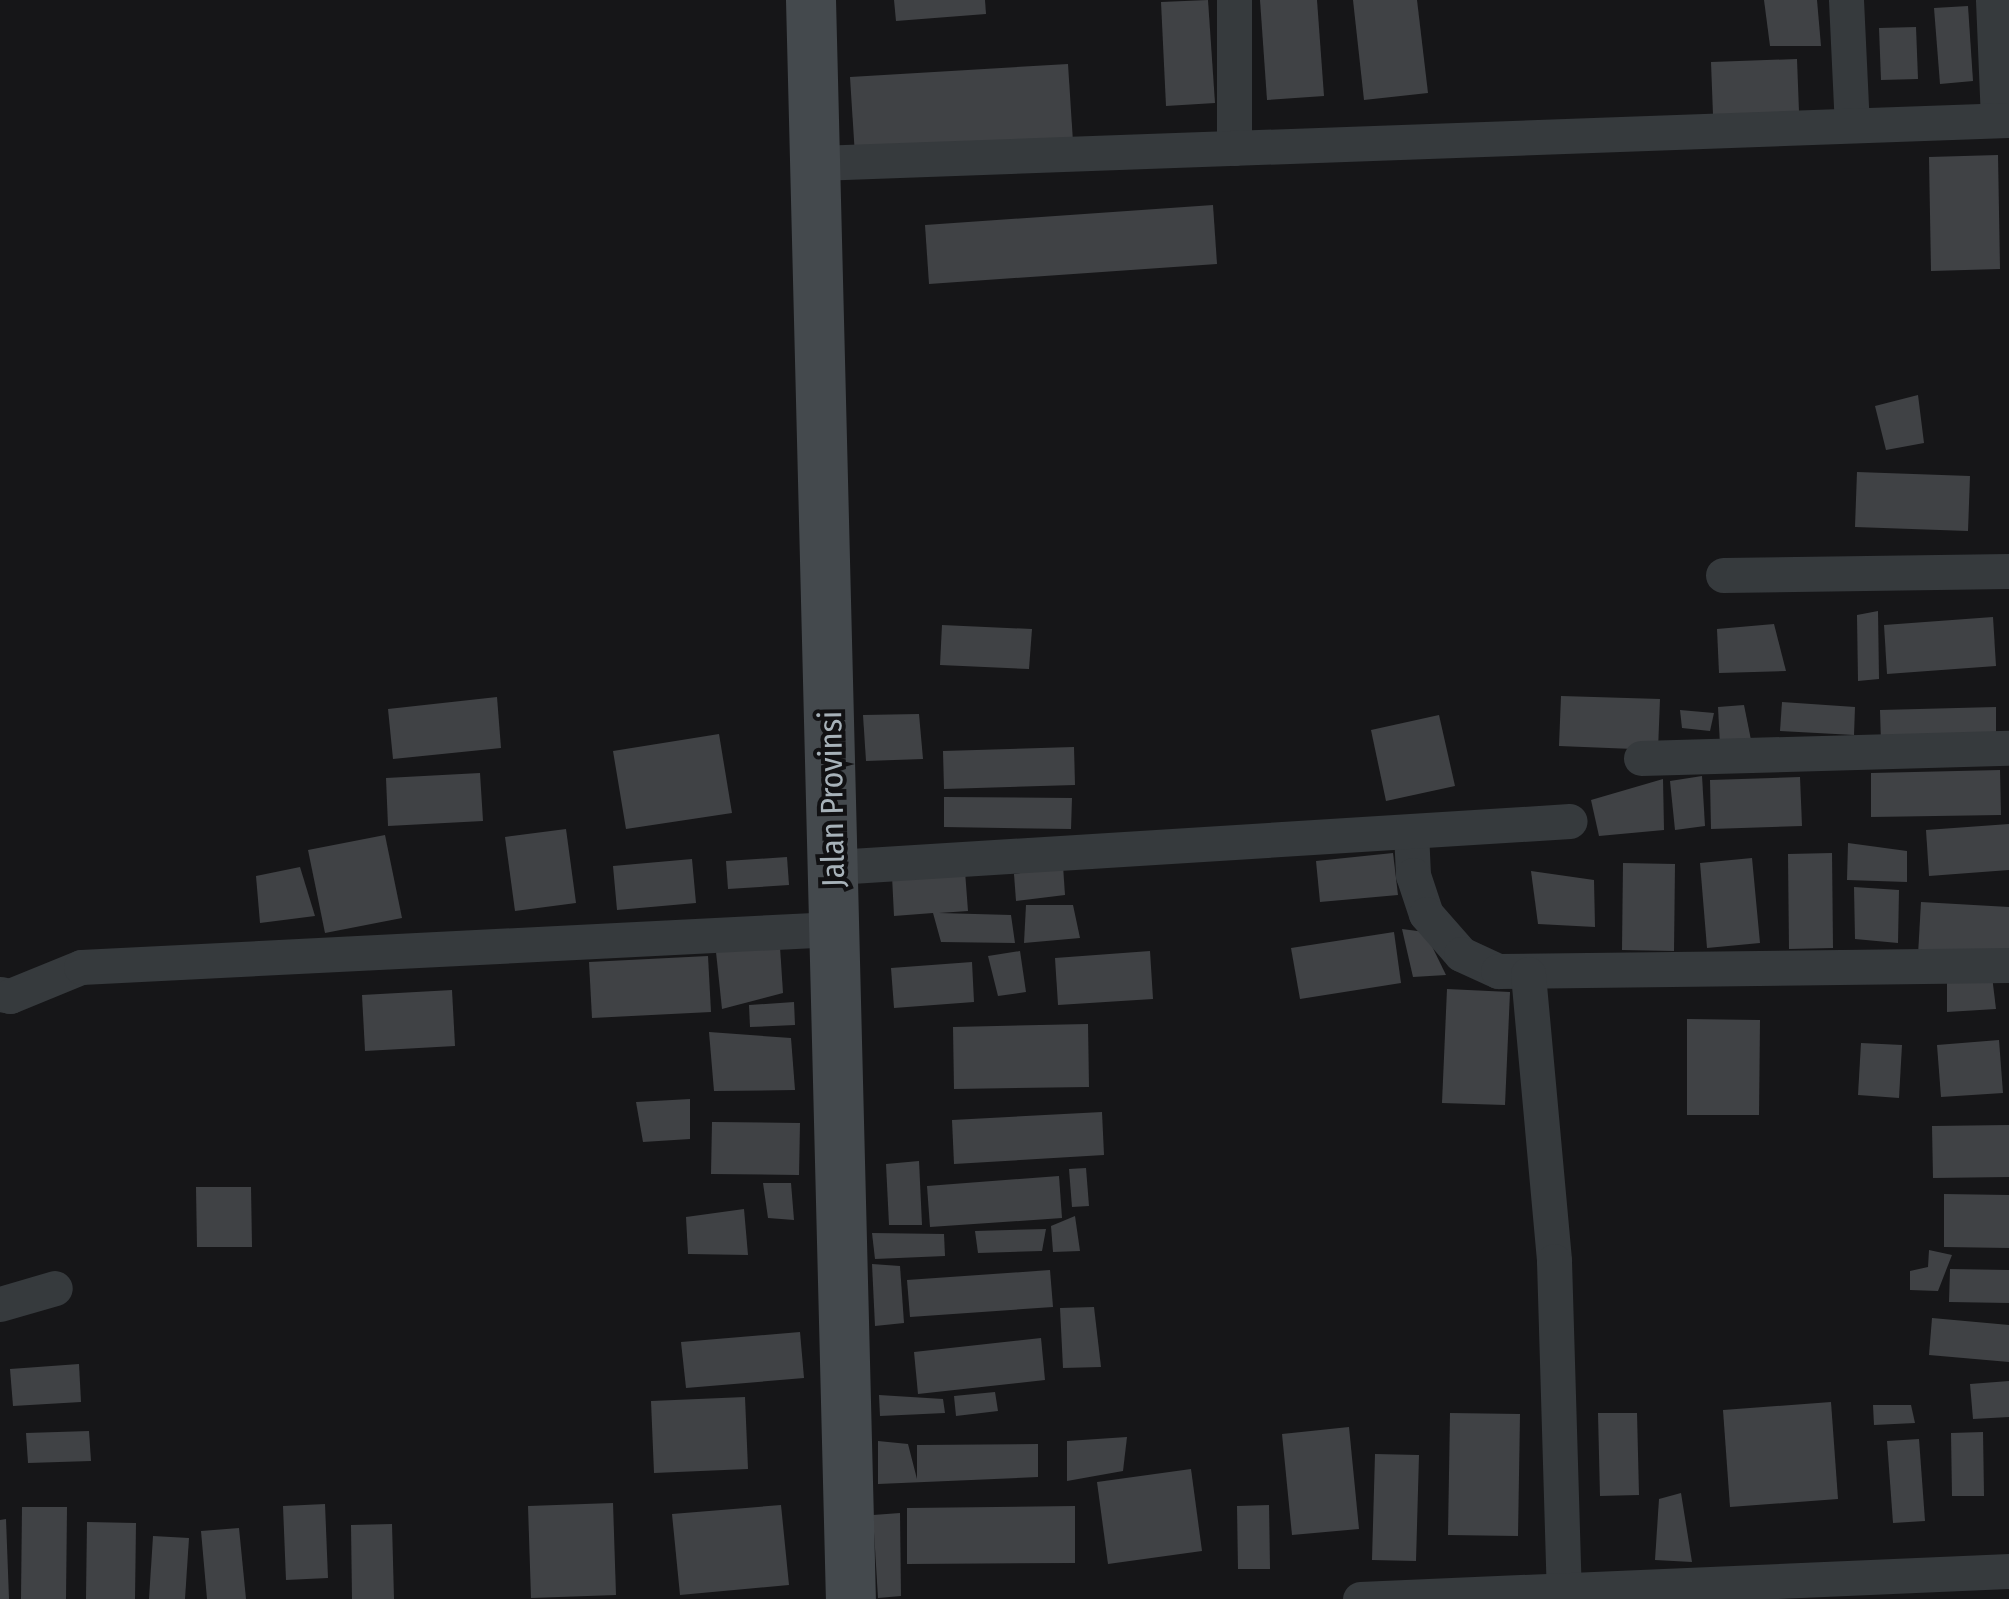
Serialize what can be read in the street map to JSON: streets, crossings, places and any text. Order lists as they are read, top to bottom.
{
  "streets": {
    "main road": ["Jalan Provinsi"]
  }
}
